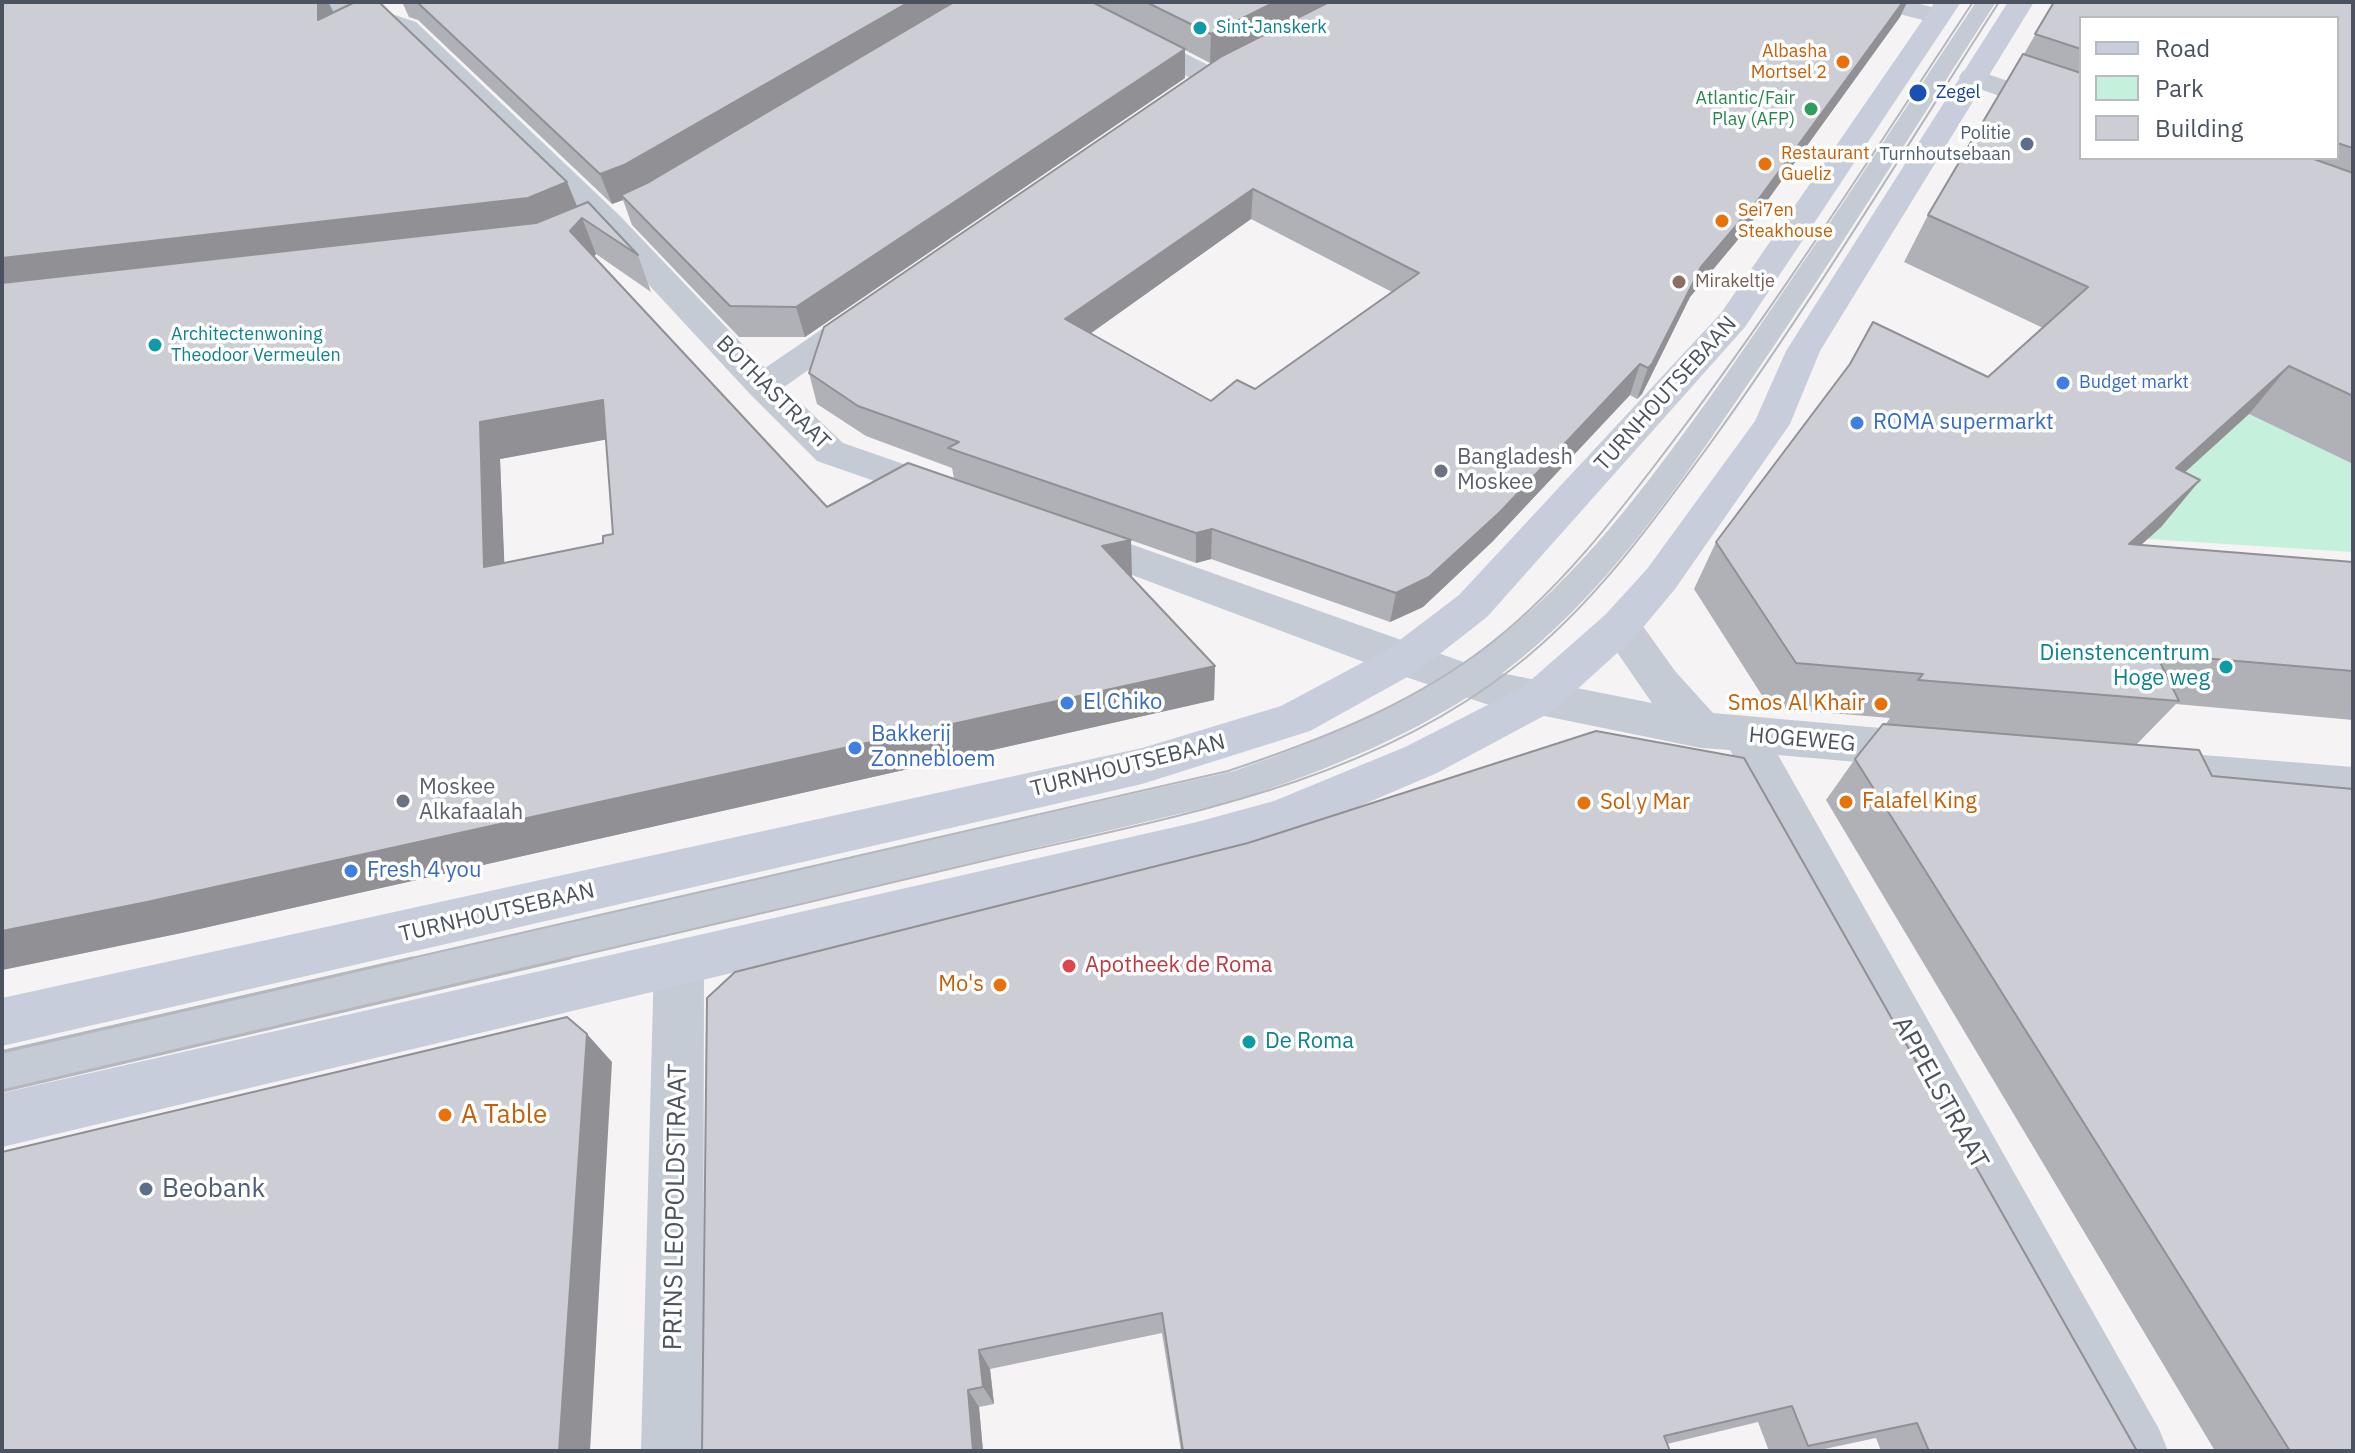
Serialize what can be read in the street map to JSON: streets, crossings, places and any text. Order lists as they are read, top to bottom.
{
  "streets": {
    "main road": ["TURNHOUTSEBAAN"],
    "street": [
      "BOTHASTRAAT",
      "HOGEWEG",
      "APPELSTRAAT",
      "PRINS LEOPOLDSTRAAT"
    ]
  },
  "crossings": [
    ["TURNHOUTSEBAAN", "HOGEWEG"],
    ["HOGEWEG", "APPELSTRAAT"]
  ],
  "places": [
    "Sint-Janskerk",
    "Albasha Mortsel 2",
    "Zegel",
    "Atlantic/Fair Play (AFP)",
    "Politie Turnhoutsebaan",
    "Restaurant Gueliz",
    "Sei7en Steakhouse",
    "Mirakeltje",
    "Architectenwoning Theodoor Vermeulen",
    "Budget markt",
    "ROMA supermarkt",
    "Bangladesh Moskee",
    "Dienstencentrum Hoge weg",
    "El Chiko",
    "Smos Al Khair",
    "Bakkerij Zonnebloem",
    "Moskee Alkafaalah",
    "Falafel King",
    "Sol y Mar",
    "Fresh 4 you",
    "Apotheek de Roma",
    "Mo's",
    "De Roma",
    "A Table",
    "Beobank"
  ],
  "legend": ["Road", "Park", "Building"]
}
